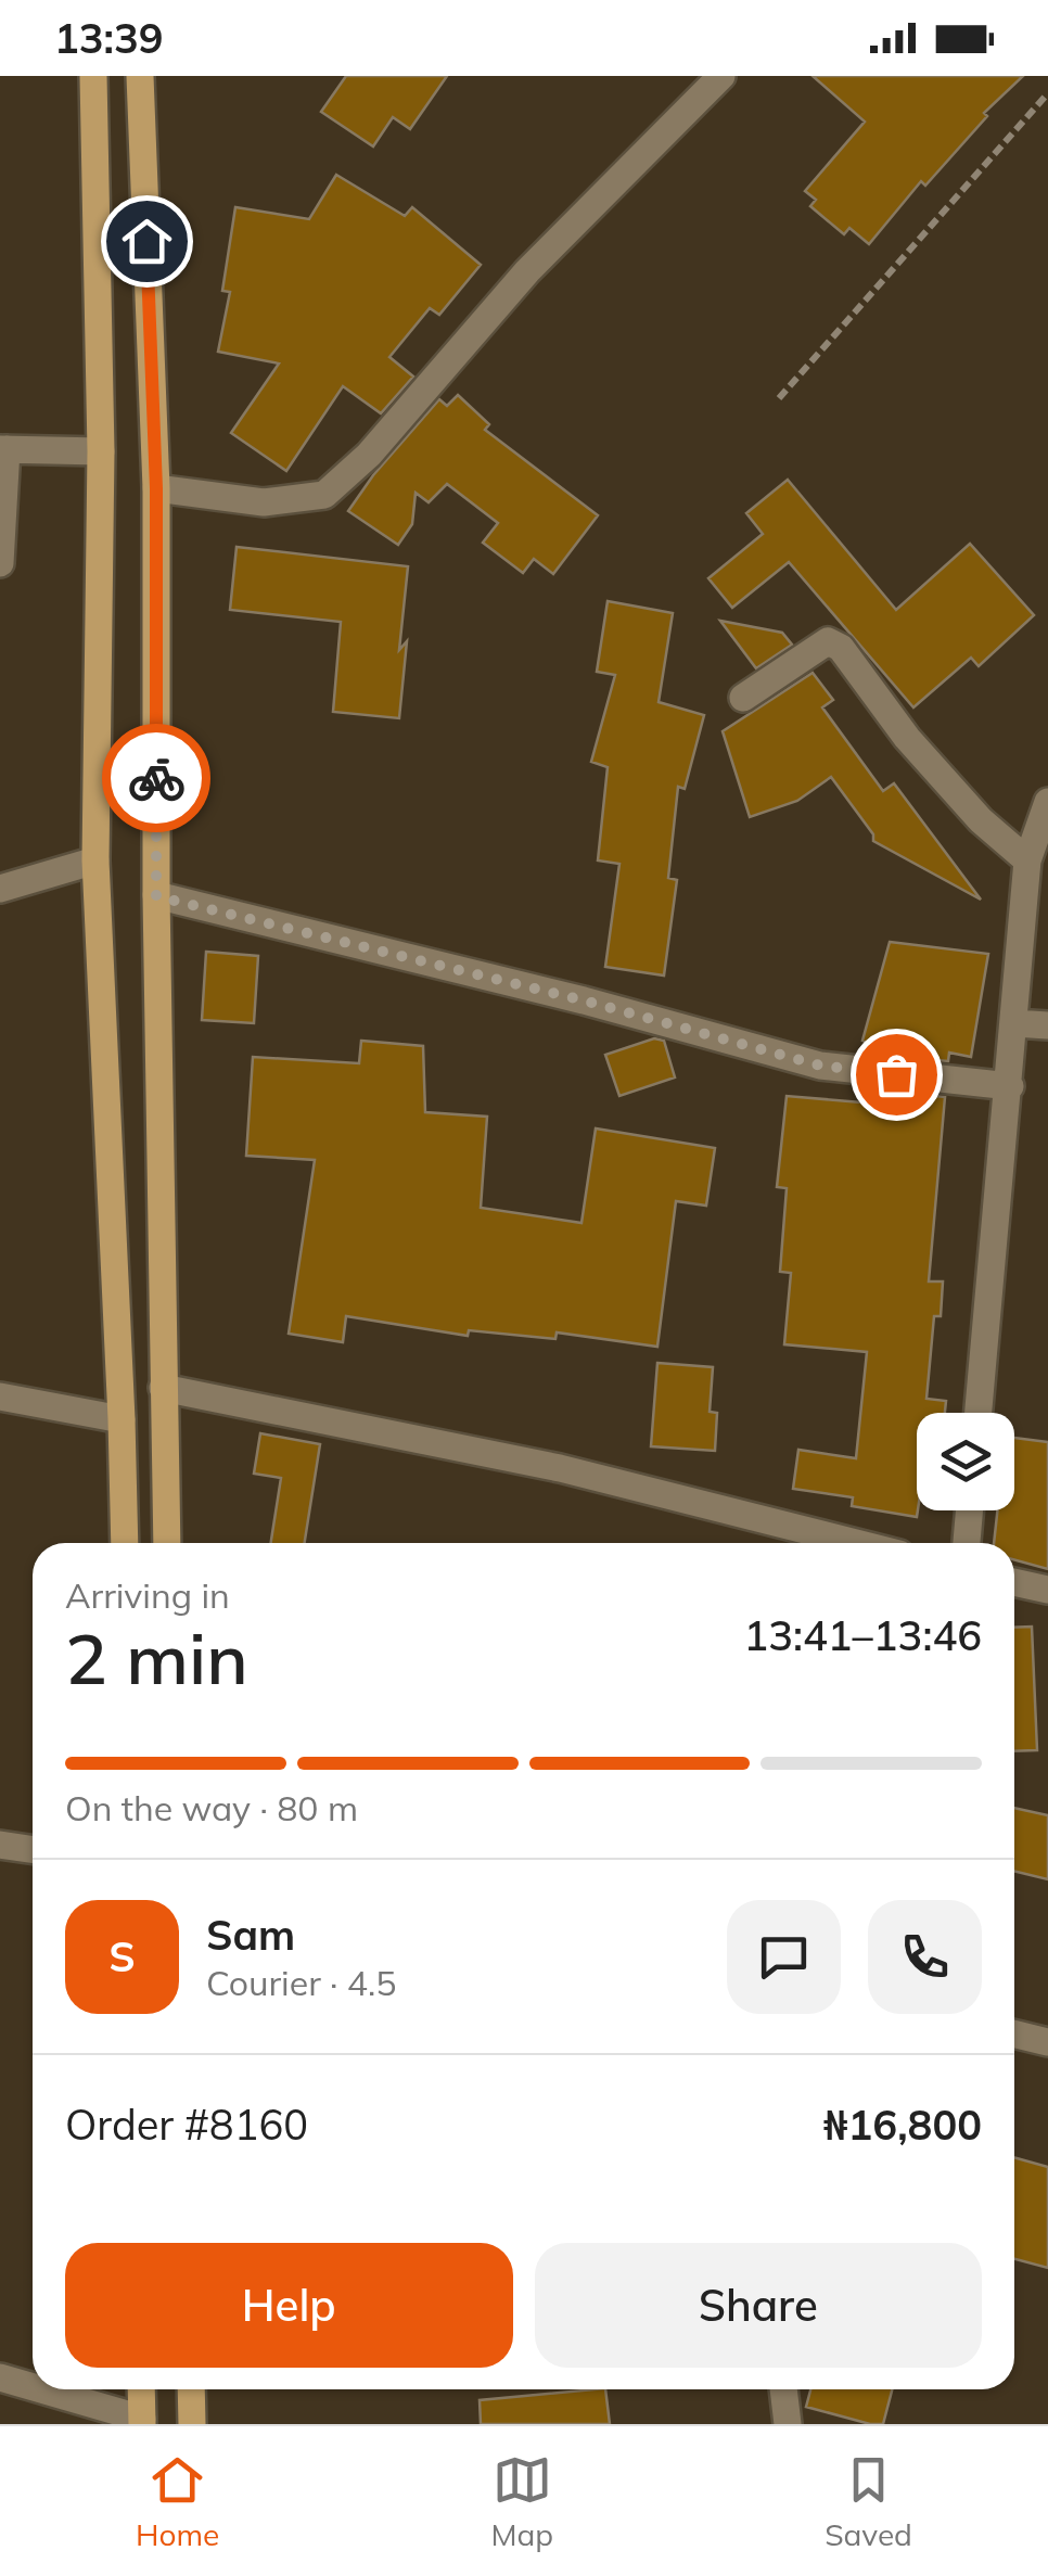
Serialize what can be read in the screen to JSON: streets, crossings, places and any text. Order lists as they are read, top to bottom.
{
  "page": {
    "status": "13:39",
    "heading": ["2 min", "Arriving in", "13:41–13:46"],
    "panel": [
      "Sam",
      "Courier · 4.5",
      "Order #8160",
      "₦16,800"
    ],
    "bar": "On the way · 80 m",
    "round": "S",
    "buttons": ["Help", "Share"],
    "tabs": ["Home", "Map", "Saved"]
  }
}
